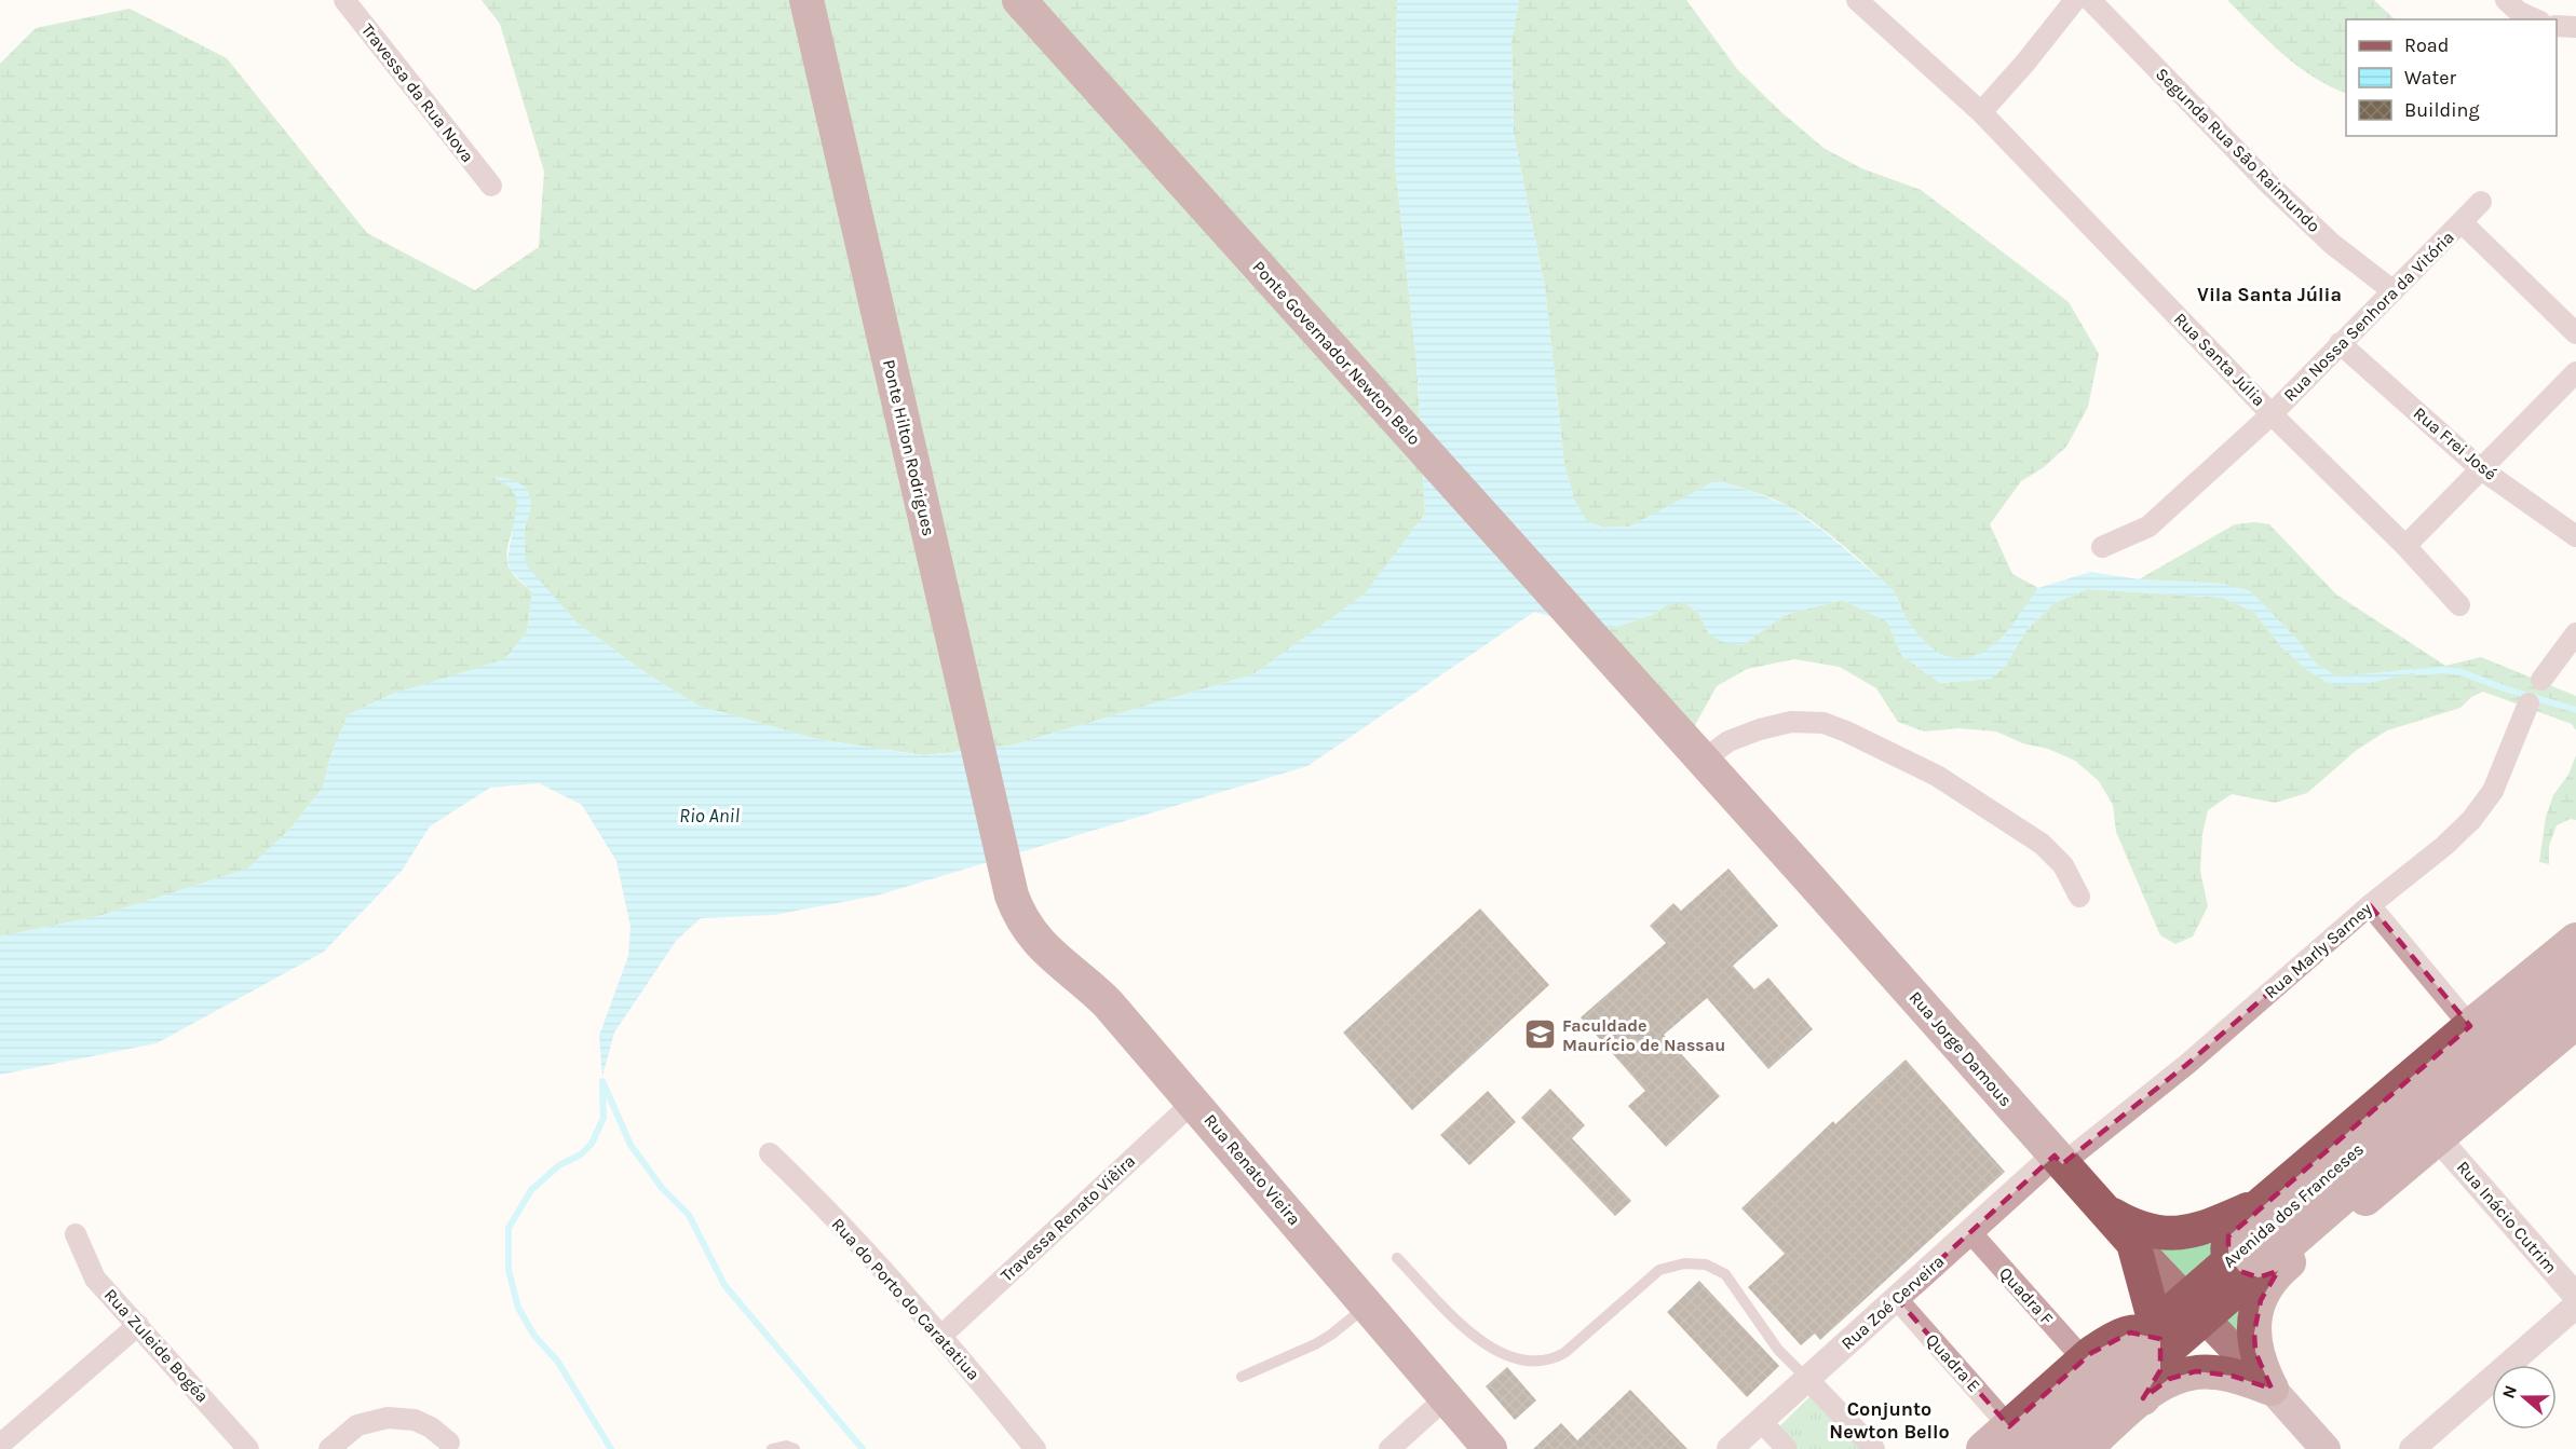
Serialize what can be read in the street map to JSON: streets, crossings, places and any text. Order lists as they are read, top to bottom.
{
  "streets": {
    "main road": [
      "Ponte Governador Newton Belo",
      "Ponte Hilton Rodrigues",
      "Rua Jorge Damous",
      "Rua Renato Vieira",
      "Avenida dos Franceses"
    ],
    "street": [
      "Travessa da Rua Nova",
      "Segunda Rua São Raimundo",
      "Rua Nossa Senhora da Vitória",
      "Rua Santa Júlia",
      "Rua Frei José",
      "Rua Marly Sarney",
      "Rua Inácio Cutrim",
      "Travessa Renato Viêira",
      "Quadra F",
      "Rua do Porto do Caratatiua",
      "Rua Zoé Cerveira",
      "Rua Zuleide Bogéa",
      "Quadra E"
    ]
  },
  "crossings": [
    ["Segunda Rua São Raimundo", "Rua Nossa Senhora da Vitória"],
    ["Rua Nossa Senhora da Vitória", "Rua Santa Júlia"],
    ["Rua Nossa Senhora da Vitória", "Rua Frei José"],
    ["Ponte Governador Newton Belo", "Rua Jorge Damous"],
    ["Ponte Hilton Rodrigues", "Rua Renato Vieira"],
    ["Rua Marly Sarney", "Rua Jorge Damous"],
    ["Rua Marly Sarney", "Rua Zoé Cerveira"],
    ["Rua Jorge Damous", "Rua Zoé Cerveira"],
    ["Rua Renato Vieira", "Travessa Renato Viêira"],
    ["Avenida dos Franceses", "Quadra E"],
    ["Travessa Renato Viêira", "Rua do Porto do Caratatiua"],
    ["Quadra F", "Rua Zoé Cerveira"],
    ["Rua Zoé Cerveira", "Quadra E"]
  ],
  "districts": ["Vila Santa Júlia", "Conjunto Newton Bello"],
  "water": ["Rio Anil"],
  "places": {
    "school or university": ["Faculdade Maurício de Nassau"]
  },
  "legend": ["Road", "Water", "Building"],
  "north": "left"
}
